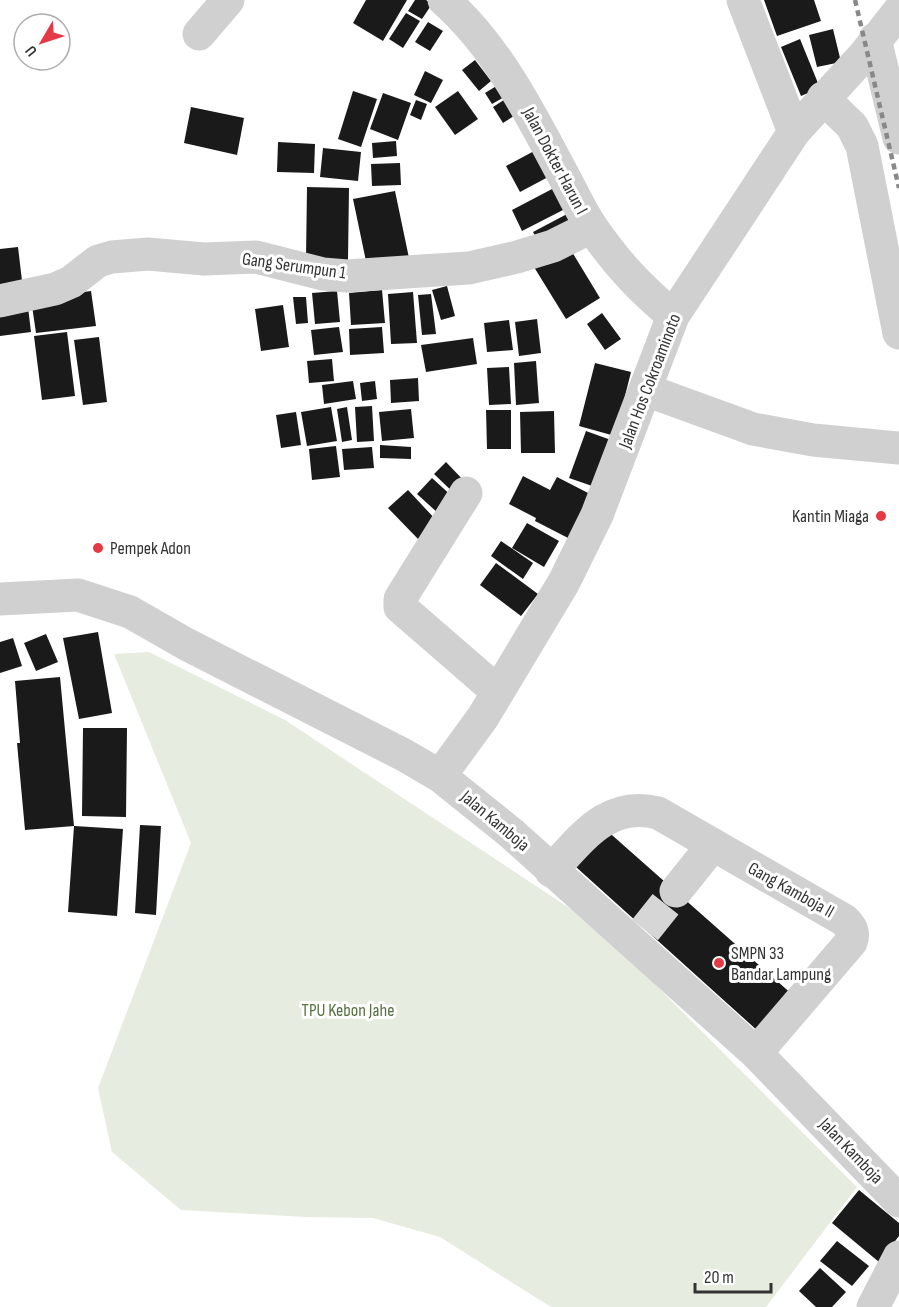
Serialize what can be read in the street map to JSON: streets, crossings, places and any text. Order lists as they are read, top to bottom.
{
  "streets": {
    "street": [
      "Jalan Dokter Harun I",
      "Gang Serumpun 1",
      "Jalan Hos Cokroaminoto",
      "Jalan Kamboja",
      "Gang Kamboja II"
    ]
  },
  "crossings": [
    ["Jalan Dokter Harun I", "Gang Serumpun 1"],
    ["Jalan Dokter Harun I", "Jalan Hos Cokroaminoto"],
    ["Jalan Hos Cokroaminoto", "Jalan Kamboja"],
    ["Jalan Kamboja", "Gang Kamboja II"]
  ],
  "parks": ["TPU Kebon Jahe"],
  "places": ["Kantin Miaga", "Pempek Adon", "SMPN 33 Bandar Lampung"],
  "scale_bar": "20 m",
  "north": "bottom left"
}
